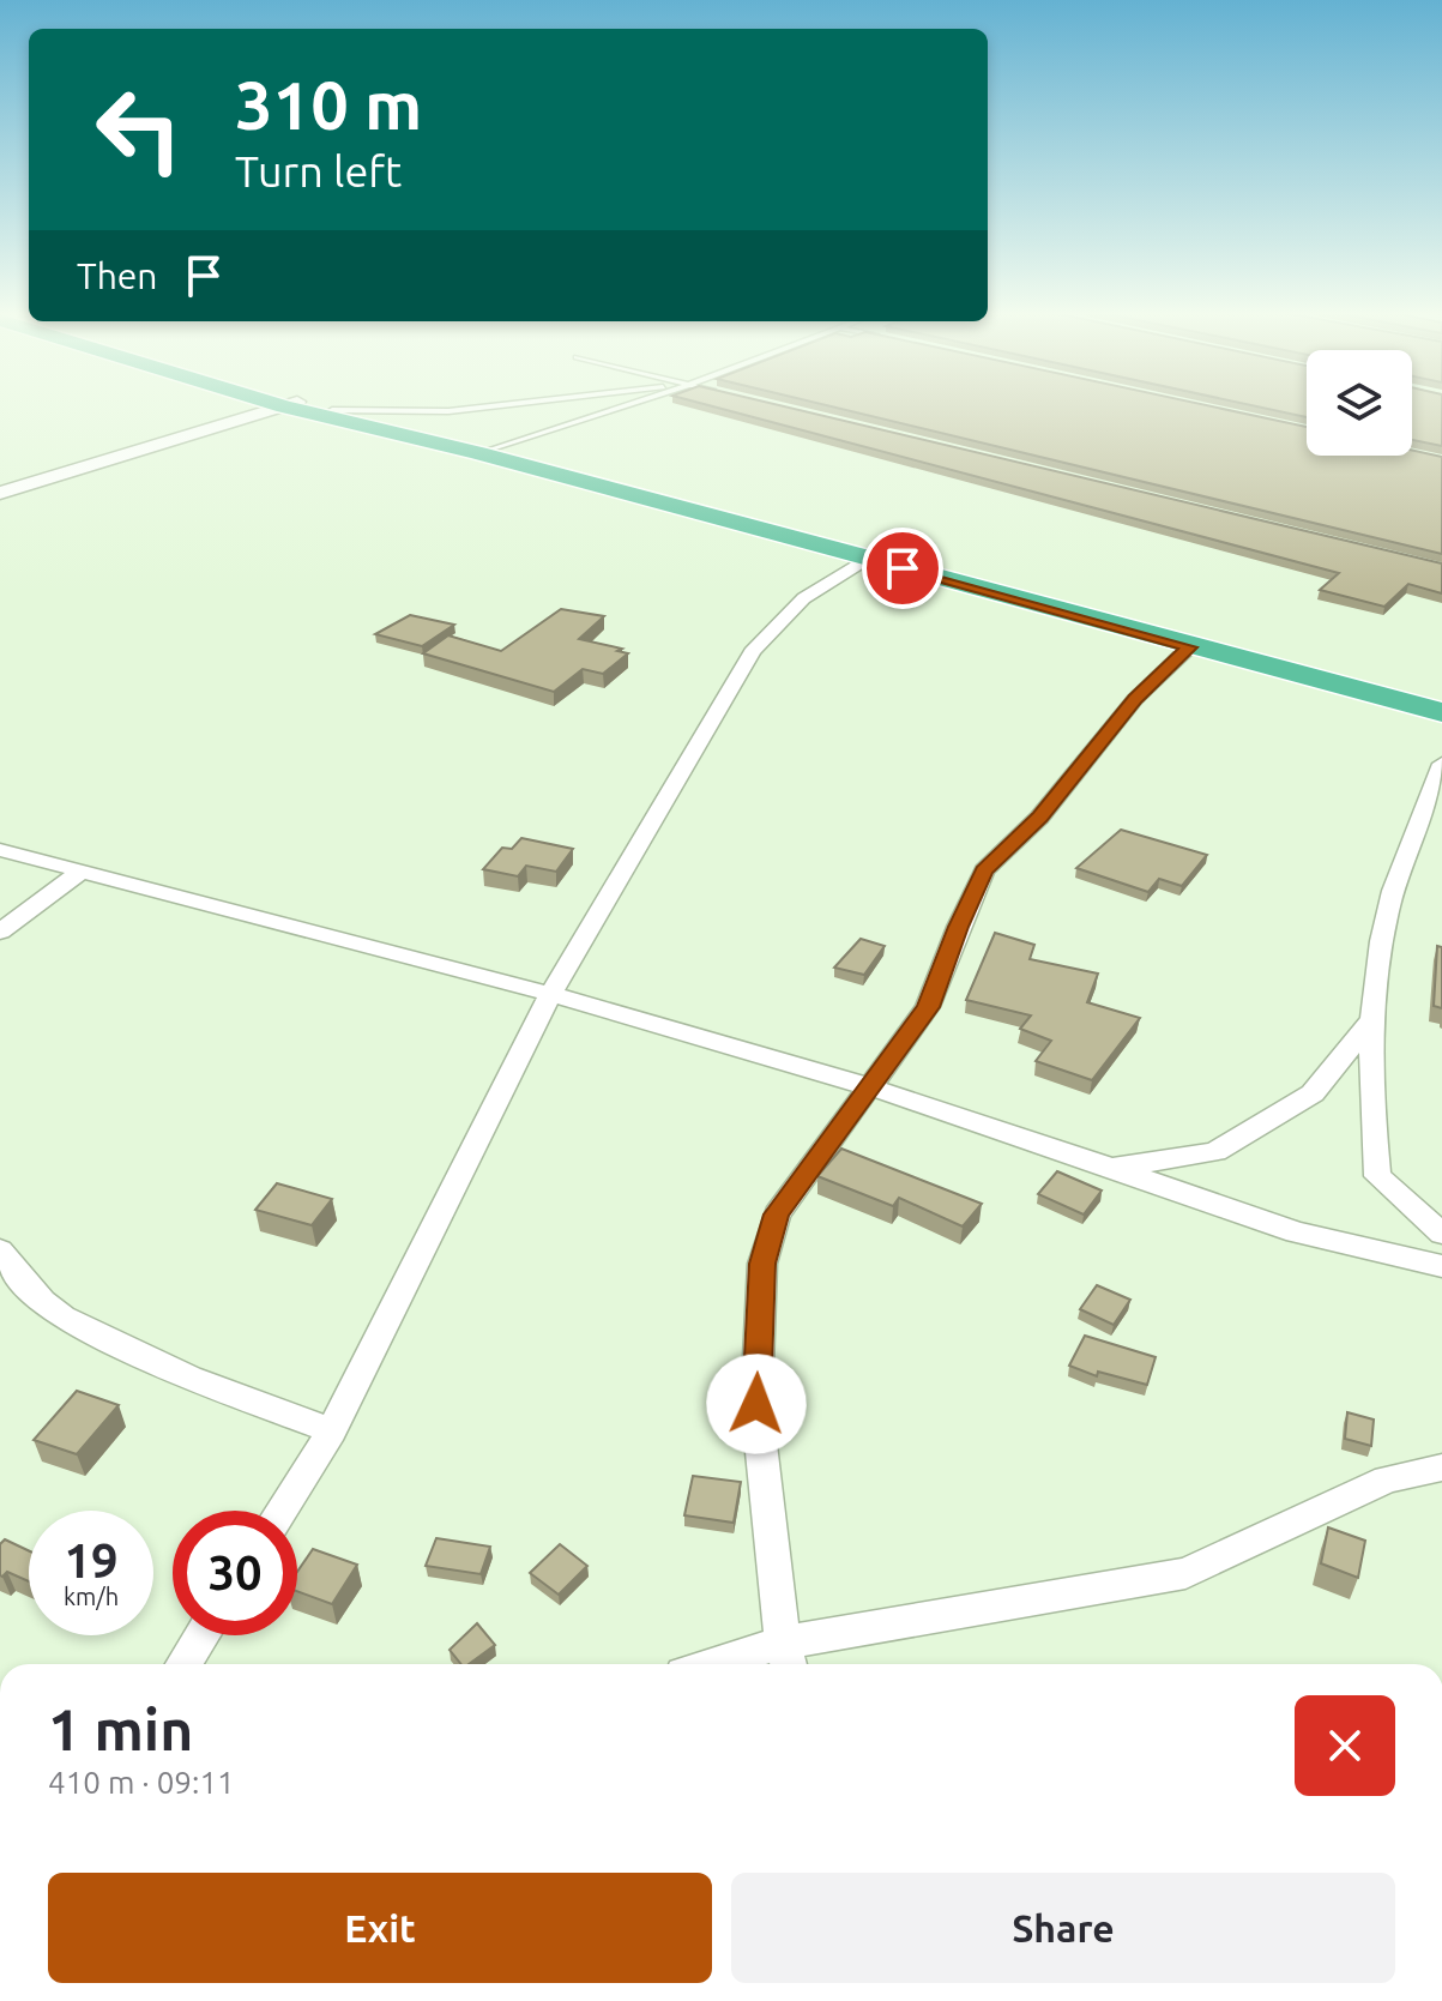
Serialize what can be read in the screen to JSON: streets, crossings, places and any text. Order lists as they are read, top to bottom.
{
  "page": {
    "turn": ["310 m", "Turn left"],
    "then": "Then",
    "speed": "19 km/h",
    "limit": "30",
    "heading": ["1 min", "410 m · 09:11"],
    "buttons": ["Exit", "Share"]
  }
}
